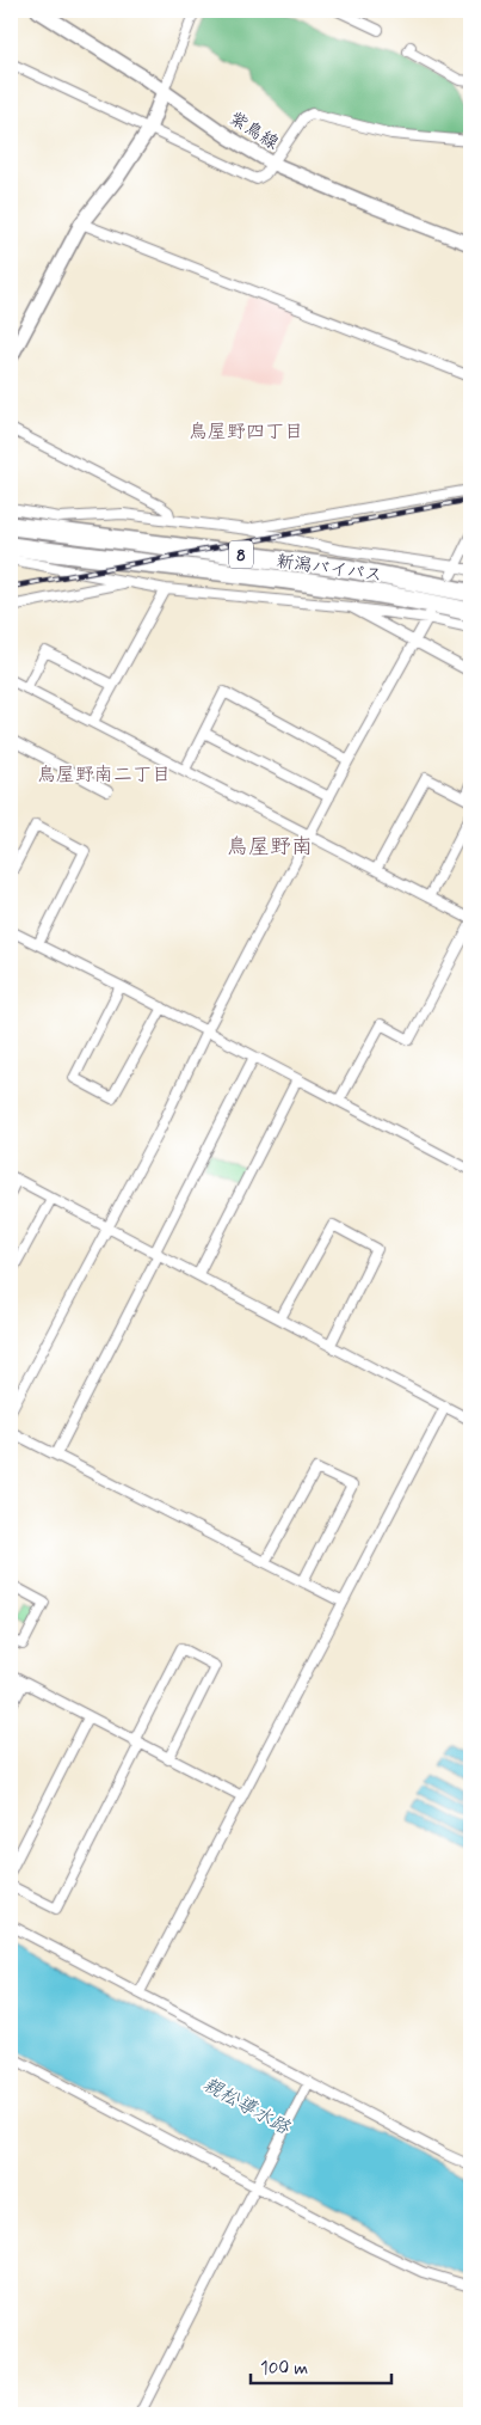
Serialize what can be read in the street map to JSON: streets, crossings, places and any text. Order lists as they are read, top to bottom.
{
  "streets": {
    "highway": ["8", "新潟バイパス"],
    "street": ["紫鳥線"]
  },
  "districts": ["鳥屋野四丁目", "鳥屋野南二丁目", "鳥屋野南"],
  "water": ["親松導水路"],
  "scale_bar": "100 m"
}
